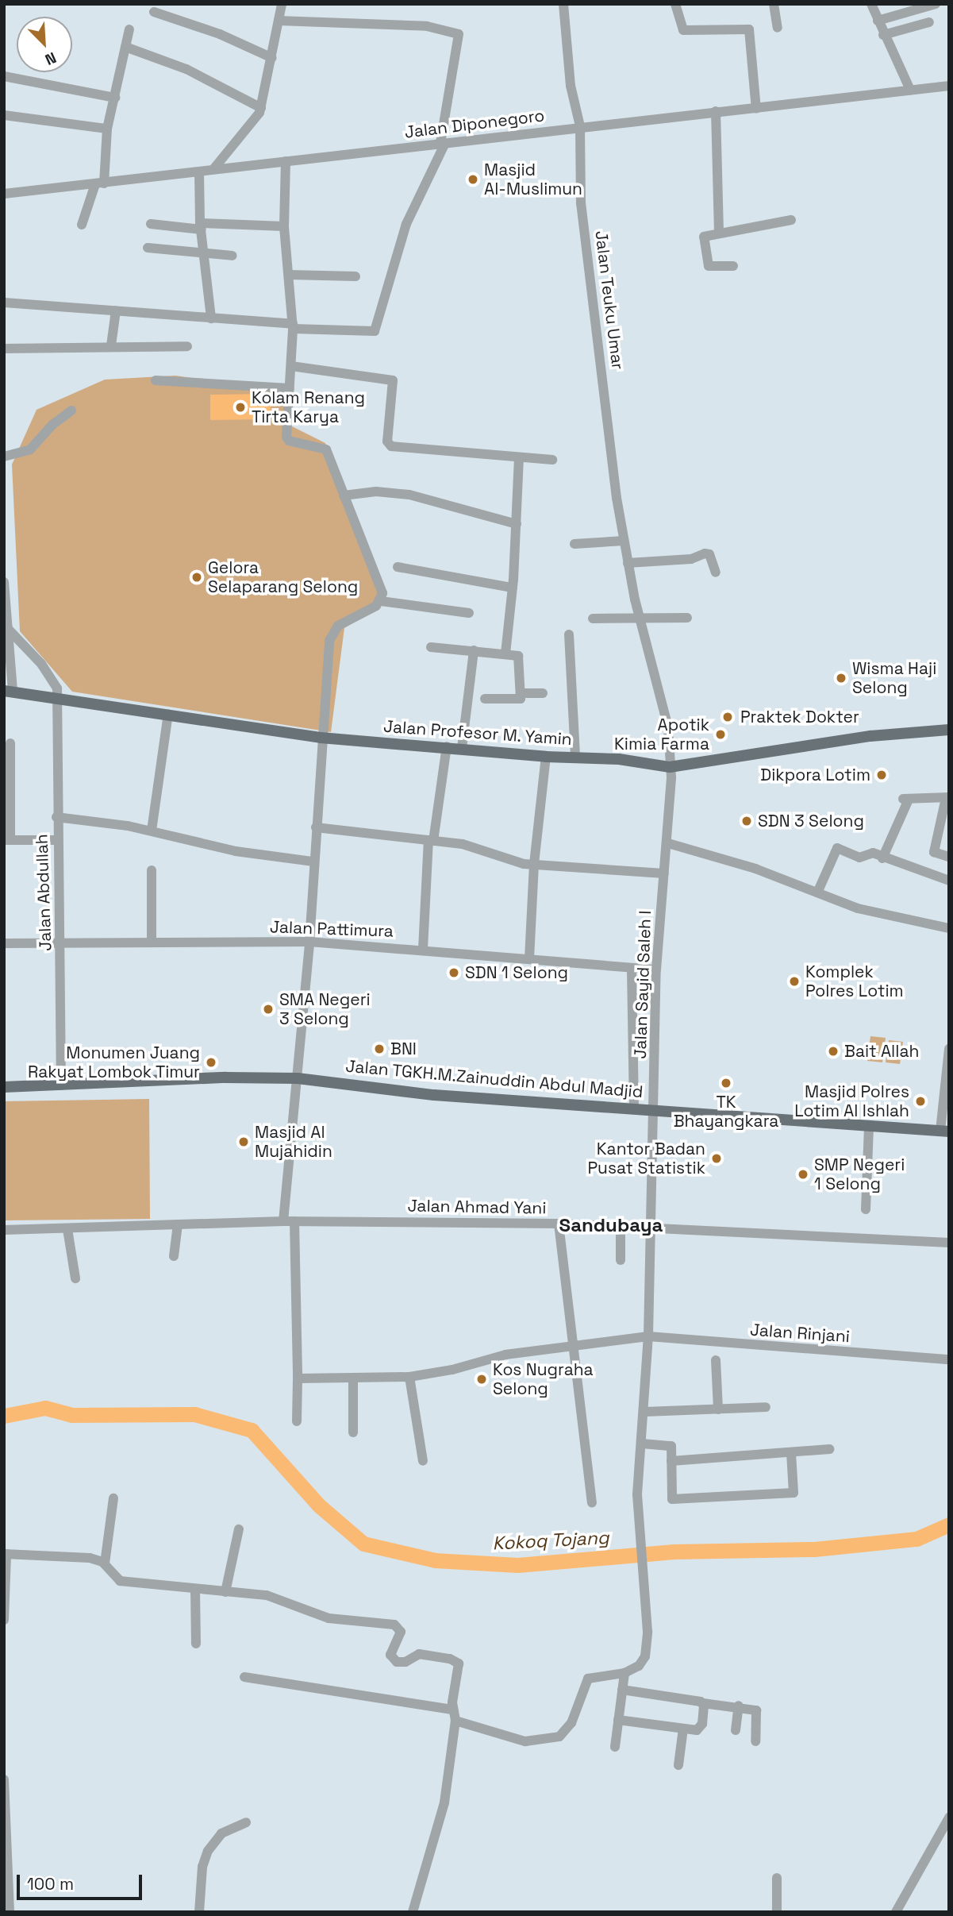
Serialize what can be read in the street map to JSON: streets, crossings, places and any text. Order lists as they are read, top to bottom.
{
  "streets": {
    "main road": ["Jalan Profesor M. Yamin", "Jalan TGKH.M.Zainuddin Abdul Madjid"],
    "street": [
      "Jalan Diponegoro",
      "Jalan Teuku Umar",
      "Jalan Abdullah",
      "Jalan Pattimura",
      "Jalan Sayid Saleh I",
      "Jalan Ahmad Yani",
      "Jalan Rinjani"
    ]
  },
  "crossings": [
    ["Jalan Diponegoro", "Jalan Teuku Umar"],
    ["Jalan Teuku Umar", "Jalan Sayid Saleh I"],
    ["Jalan Profesor M. Yamin", "Jalan Abdullah"],
    ["Jalan Profesor M. Yamin", "Jalan Sayid Saleh I"],
    ["Jalan Abdullah", "Jalan Pattimura"],
    ["Jalan Abdullah", "Jalan TGKH.M.Zainuddin Abdul Madjid"],
    ["Jalan Pattimura", "Jalan Sayid Saleh I"],
    ["Jalan Sayid Saleh I", "Jalan TGKH.M.Zainuddin Abdul Madjid"],
    ["Jalan Sayid Saleh I", "Jalan Ahmad Yani"],
    ["Jalan Sayid Saleh I", "Jalan Rinjani"]
  ],
  "districts": ["Sandubaya"],
  "water": ["Kokoq Tojang"],
  "places": [
    "Masjid Al-Muslimun",
    "Kolam Renang Tirta Karya",
    "Gelora Selaparang Selong",
    "Wisma Haji Selong",
    "Praktek Dokter",
    "Apotik Kimia Farma",
    "Dikpora Lotim",
    "SDN 3 Selong",
    "SDN 1 Selong",
    "Komplek Polres Lotim",
    "SMA Negeri 3 Selong",
    "BNI",
    "Bait Allah",
    "Monumen Juang Rakyat Lombok Timur",
    "TK Bhayangkara",
    "Masjid Polres Lotim Al Ishlah",
    "Masjid Al Mujahidin",
    "Kantor Badan Pusat Statistik",
    "SMP Negeri 1 Selong",
    "Kos Nugraha Selong"
  ],
  "scale_bar": "100 m",
  "north": "bottom right"
}
